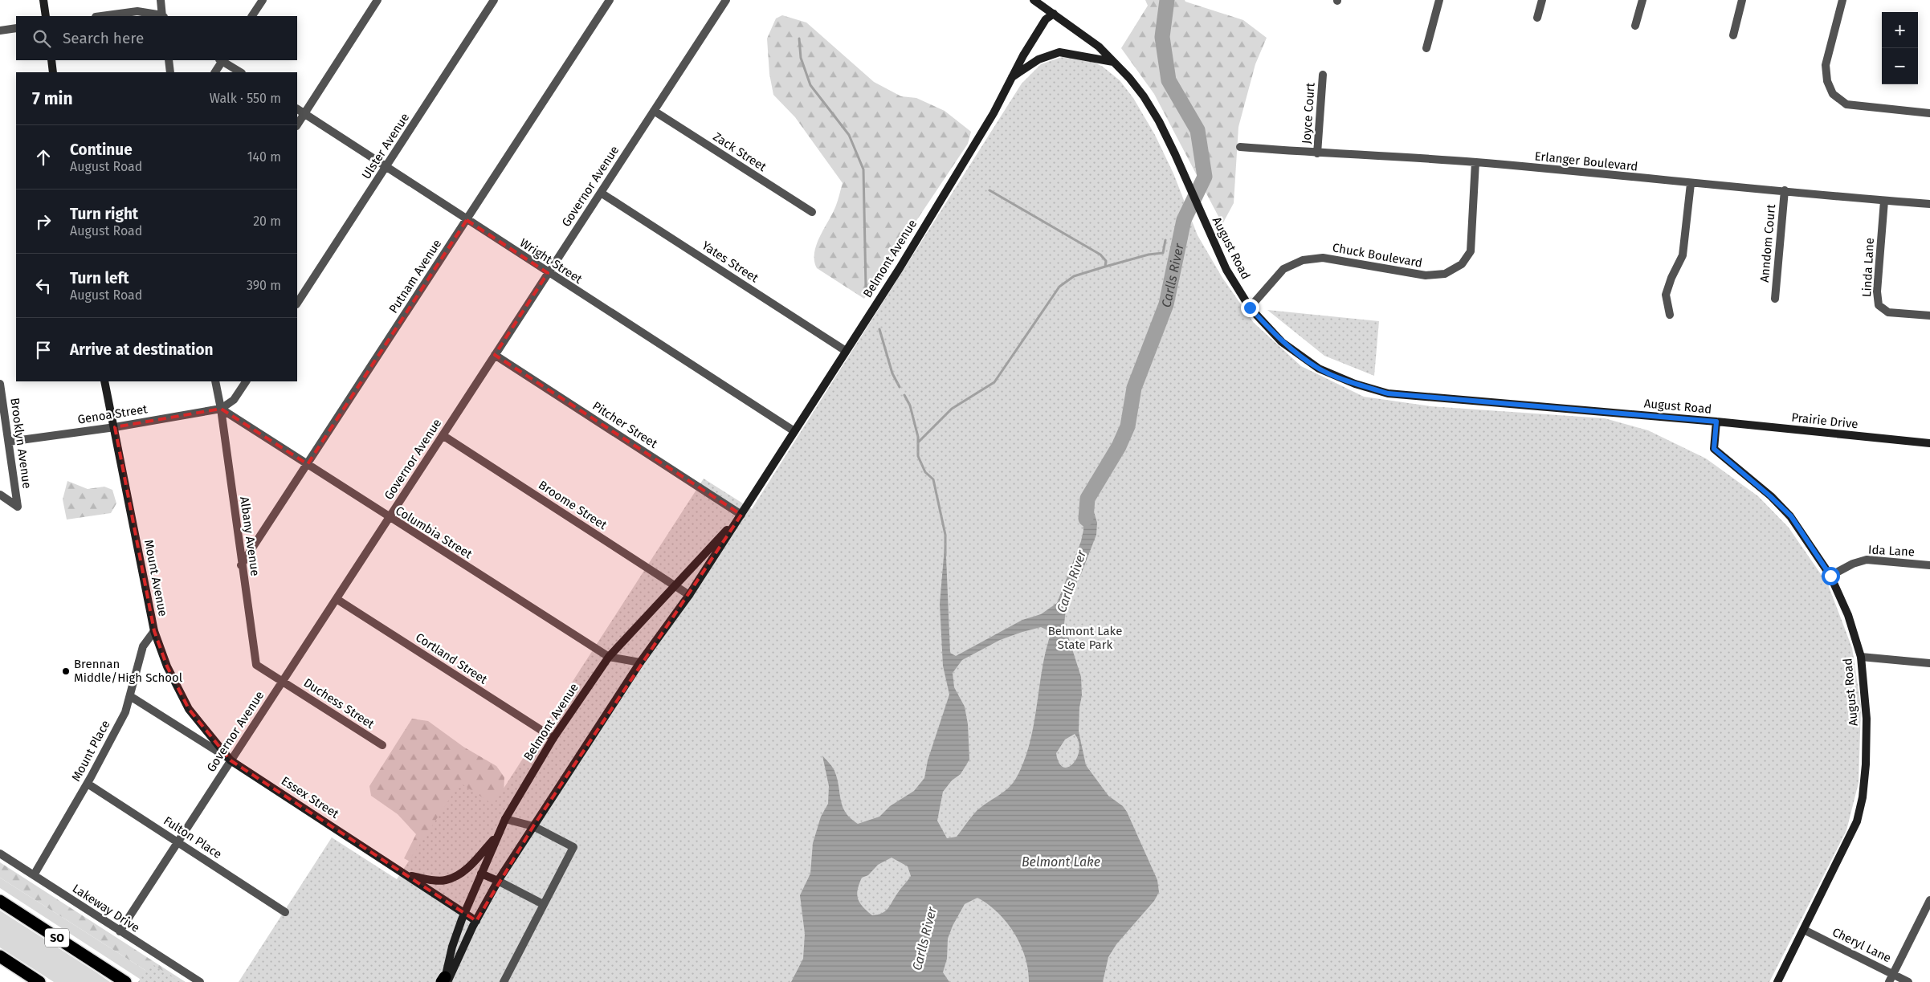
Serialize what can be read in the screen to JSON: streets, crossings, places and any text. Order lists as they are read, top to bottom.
{
  "streets": {
    "highway": ["SO"],
    "street": [
      "Joyce Court",
      "Ulster Avenue",
      "Zack Street",
      "Erlanger Boulevard",
      "Governor Avenue",
      "Anndom Court",
      "August Road",
      "Chuck Boulevard",
      "Belmont Avenue",
      "Wright Street",
      "Yates Street",
      "Linda Lane",
      "Putnam Avenue",
      "Genoa Street",
      "Prairie Drive",
      "Pitcher Street",
      "Brooklyn Avenue",
      "Broome Street",
      "Columbia Street",
      "Albany Avenue",
      "Ida Lane",
      "Mount Avenue",
      "Cortland Street",
      "Duchess Street",
      "Mount Place",
      "Essex Street",
      "Fulton Place",
      "Lakeway Drive",
      "Cheryl Lane"
    ]
  },
  "crossings": [
    ["Joyce Court", "Erlanger Boulevard"],
    ["Ulster Avenue", "Wright Street"],
    ["Zack Street", "Governor Avenue"],
    ["Erlanger Boulevard", "Anndom Court"],
    ["Erlanger Boulevard", "Chuck Boulevard"],
    ["Erlanger Boulevard", "Linda Lane"],
    ["Governor Avenue", "Wright Street"],
    ["Governor Avenue", "Yates Street"],
    ["Governor Avenue", "Pitcher Street"],
    ["Governor Avenue", "Broome Street"],
    ["Governor Avenue", "Columbia Street"],
    ["Governor Avenue", "Albany Avenue"],
    ["Governor Avenue", "Mount Avenue"],
    ["Governor Avenue", "Cortland Street"],
    ["Governor Avenue", "Duchess Street"],
    ["Governor Avenue", "Essex Street"],
    ["Governor Avenue", "Fulton Place"],
    ["Governor Avenue", "Lakeway Drive"],
    ["August Road", "Chuck Boulevard"],
    ["August Road", "Belmont Avenue"],
    ["August Road", "Prairie Drive"],
    ["August Road", "Ida Lane"],
    ["August Road", "Cheryl Lane"],
    ["Belmont Avenue", "Wright Street"],
    ["Belmont Avenue", "Yates Street"],
    ["Belmont Avenue", "Pitcher Street"],
    ["Belmont Avenue", "Broome Street"],
    ["Belmont Avenue", "Columbia Street"],
    ["Belmont Avenue", "Cortland Street"],
    ["Belmont Avenue", "Essex Street"],
    ["Wright Street", "Putnam Avenue"],
    ["Putnam Avenue", "Columbia Street"],
    ["Putnam Avenue", "Albany Avenue"],
    ["Genoa Street", "Brooklyn Avenue"],
    ["Genoa Street", "Columbia Street"],
    ["Genoa Street", "Albany Avenue"],
    ["Genoa Street", "Mount Avenue"],
    ["Columbia Street", "Albany Avenue"],
    ["Albany Avenue", "Duchess Street"],
    ["Mount Avenue", "Mount Place"],
    ["Mount Avenue", "Essex Street"],
    ["Mount Place", "Essex Street"],
    ["Mount Place", "Fulton Place"],
    ["Mount Place", "Lakeway Drive"]
  ],
  "water": ["Carlls River", "Belmont Lake"],
  "parks": ["Belmont Lake State Park"],
  "places": ["Brennan Middle/High School"],
  "page": {
    "map_buttons": ["+", "−"],
    "search": "Search here",
    "heading": ["7 min", "Walk · 550 m"],
    "list": [
      ["Continue", "August Road", "140 m"],
      ["Turn right", "August Road", "20 m"],
      ["Turn left", "August Road", "390 m"],
      "Arrive at destination"
    ]
  }
}
